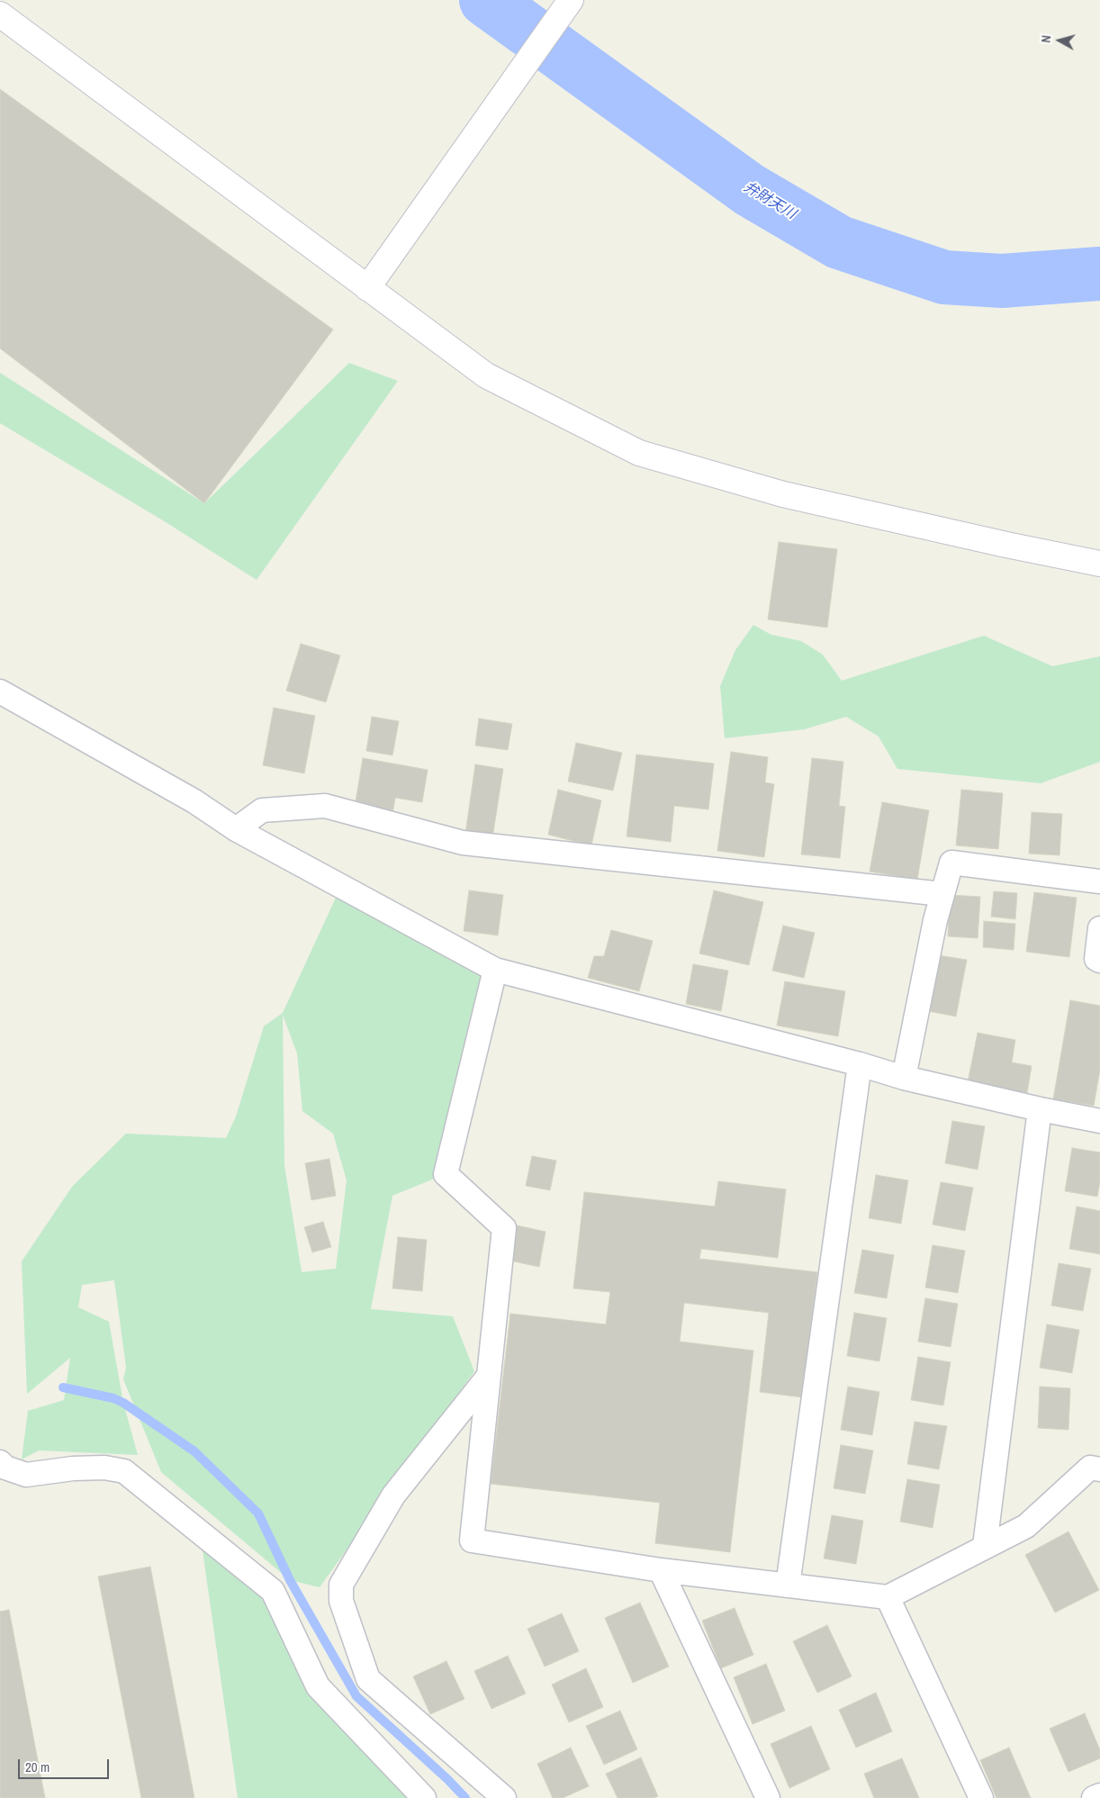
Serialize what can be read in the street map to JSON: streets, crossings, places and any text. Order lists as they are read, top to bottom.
{
  "water": ["弁財天川"],
  "scale_bar": "20 m",
  "north": "left"
}
